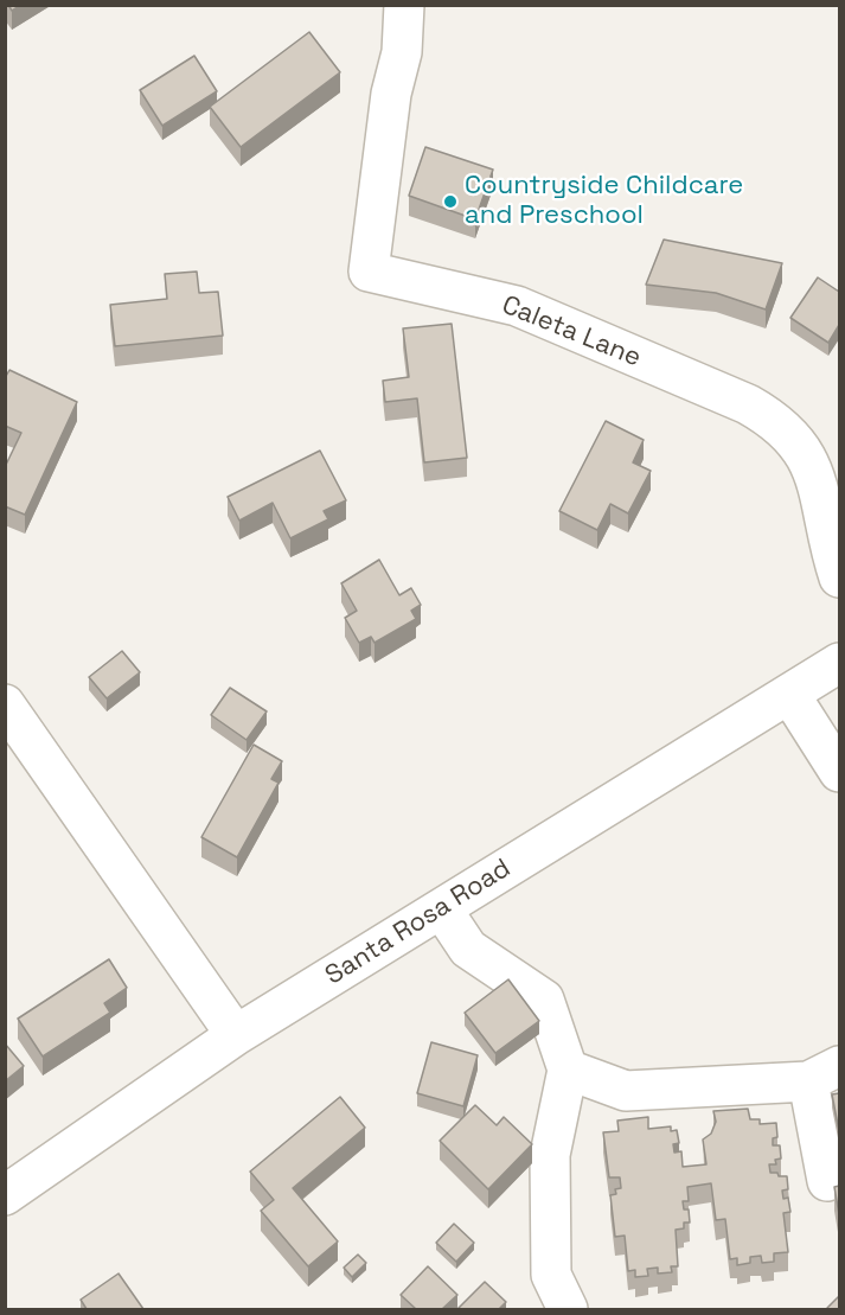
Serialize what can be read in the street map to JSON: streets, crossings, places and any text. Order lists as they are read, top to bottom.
{
  "streets": {
    "street": ["Caleta Lane", "Santa Rosa Road"]
  },
  "places": ["Countryside Childcare and Preschool"]
}
